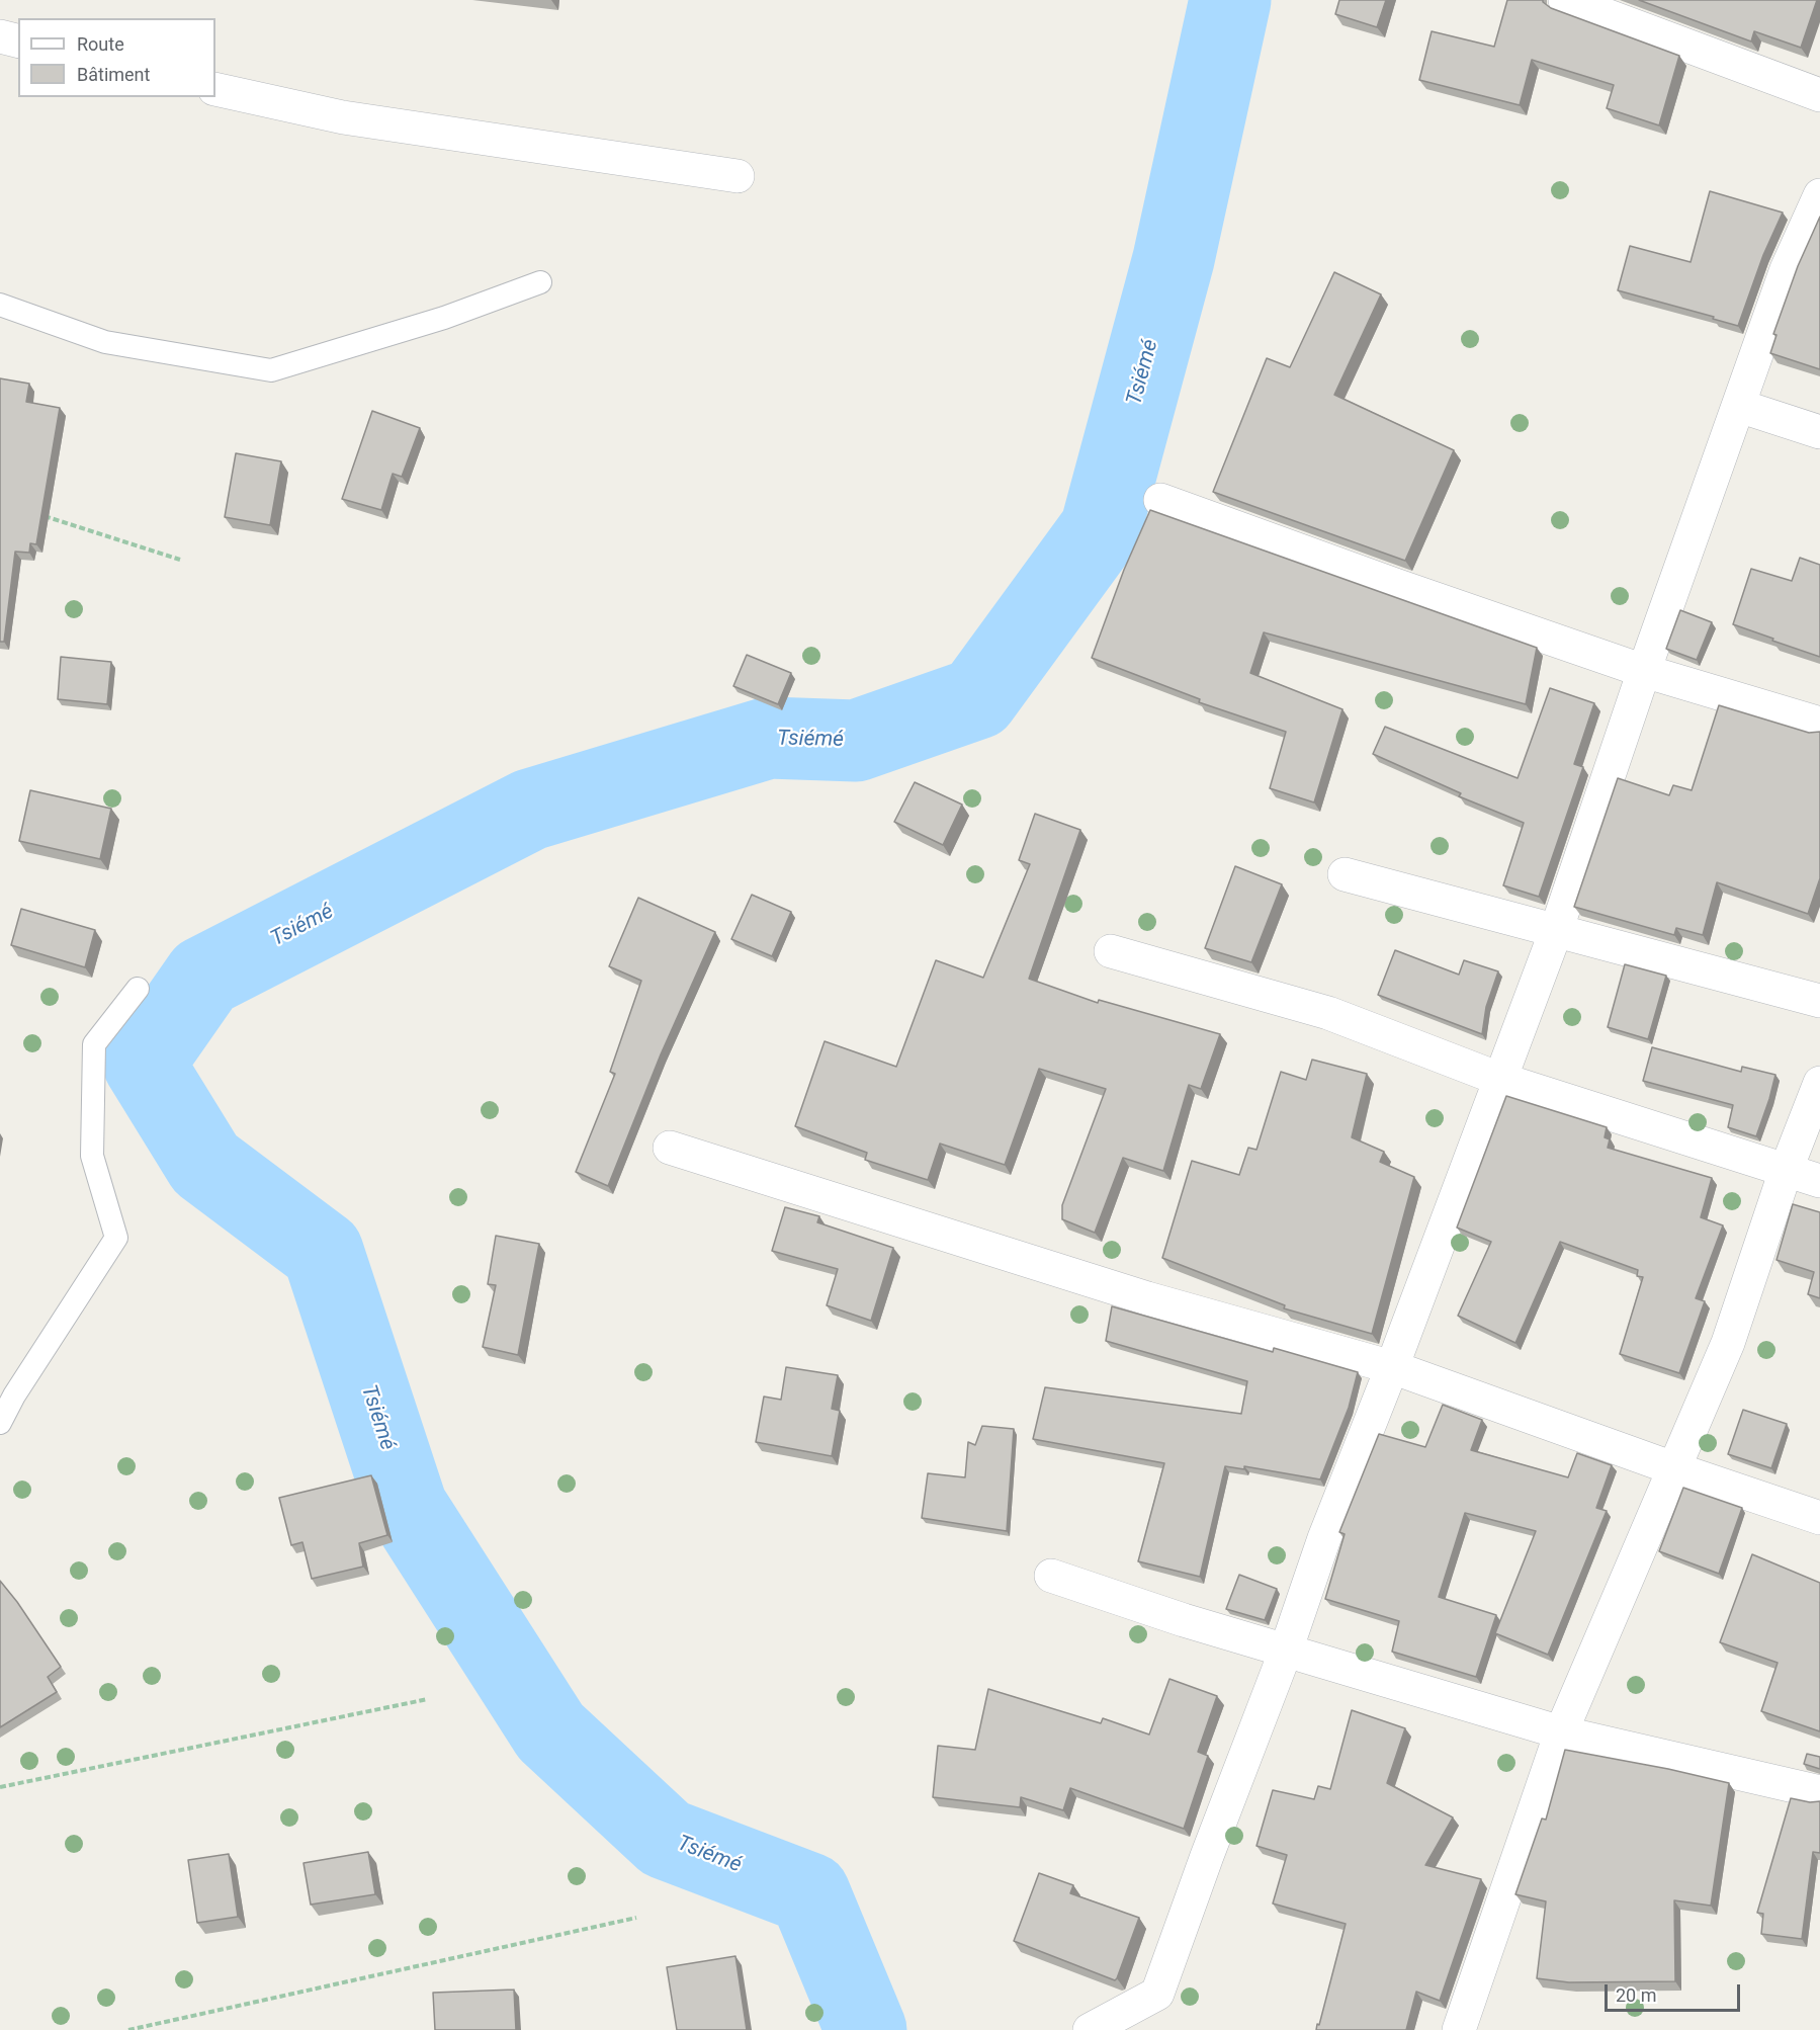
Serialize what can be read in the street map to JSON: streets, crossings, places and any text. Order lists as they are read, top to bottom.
{
  "water": ["Tsiémé"],
  "legend": ["Route", "Bâtiment"],
  "scale_bar": "20 m"
}
